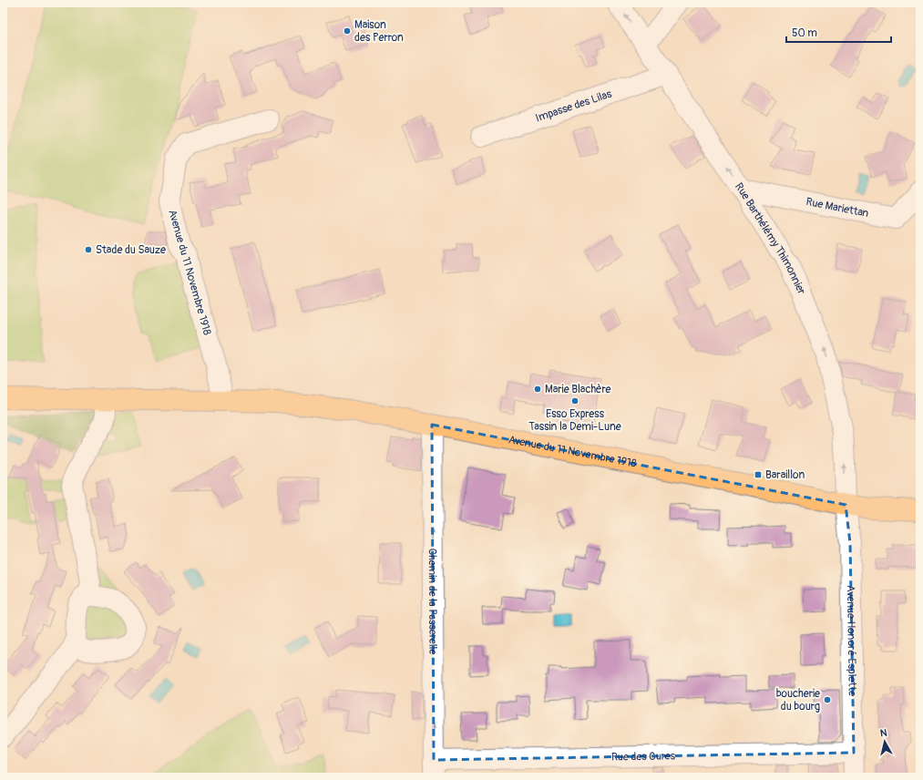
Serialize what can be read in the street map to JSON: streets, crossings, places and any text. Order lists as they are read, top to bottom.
{
  "streets": {
    "main road": ["Avenue du 11 Novembre 1918"],
    "street": [
      "Impasse des Lilas",
      "Rue Mariettan",
      "Rue Barthélémy Thimonnier",
      "Chemin de la Passerelle",
      "Avenue Honoré Esplette",
      "Rue des Cures"
    ]
  },
  "crossings": [
    ["Impasse des Lilas", "Rue Barthélémy Thimonnier"],
    ["Rue Mariettan", "Rue Barthélémy Thimonnier"],
    ["Rue Barthélémy Thimonnier", "Avenue du 11 Novembre 1918"],
    ["Rue Barthélémy Thimonnier", "Avenue Honoré Esplette"],
    ["Avenue du 11 Novembre 1918", "Chemin de la Passerelle"],
    ["Avenue du 11 Novembre 1918", "Avenue Honoré Esplette"],
    ["Chemin de la Passerelle", "Rue des Cures"],
    ["Avenue Honoré Esplette", "Rue des Cures"]
  ],
  "one_way": ["Rue Barthélémy Thimonnier", "Chemin de la Passerelle"],
  "places": {
    "other": [
      "Maison des Perron",
      "Stade du Sauze",
      "Marie Blachère",
      "Esso Express Tassin la Demi-Lune",
      "boucherie du bourg"
    ],
    "transit": ["Baraillon"]
  },
  "scale_bar": "50 m",
  "north": "top"
}
